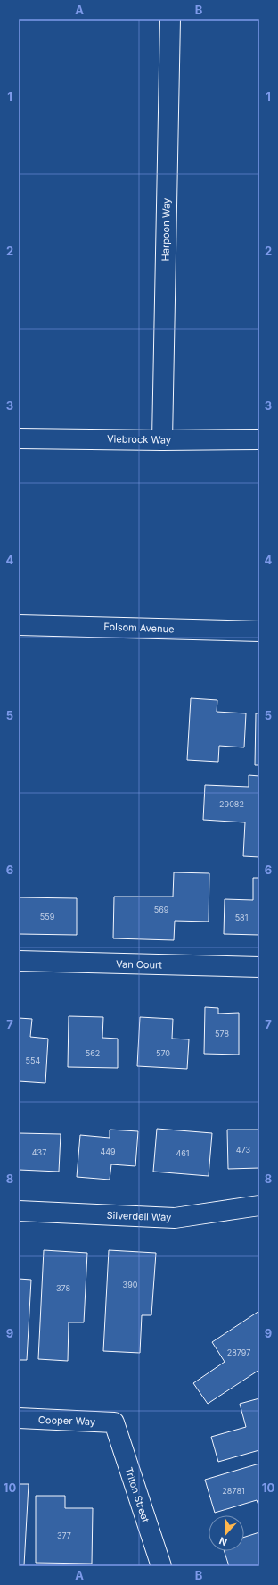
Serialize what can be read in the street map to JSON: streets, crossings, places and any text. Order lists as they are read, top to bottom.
{
  "streets": {
    "street": [
      "Harpoon Way",
      "Viebrock Way",
      "Folsom Avenue",
      "Van Court",
      "Silverdell Way",
      "Cooper Way",
      "Triton Street"
    ]
  },
  "crossings": [
    ["Harpoon Way", "Viebrock Way"],
    ["Cooper Way", "Triton Street"]
  ],
  "house_numbers": [
    "29082",
    "569",
    "559",
    "581",
    "578",
    "562",
    "570",
    "554",
    "473",
    "449",
    "437",
    "461",
    "390",
    "378",
    "28797",
    "28781",
    "377"
  ],
  "north": "bottom",
  "grid": {
    "columns": ["A", "B"],
    "rows": [
      "1",
      "2",
      "3",
      "4",
      "5",
      "6",
      "7",
      "8",
      "9",
      "10"
    ]
  }
}
